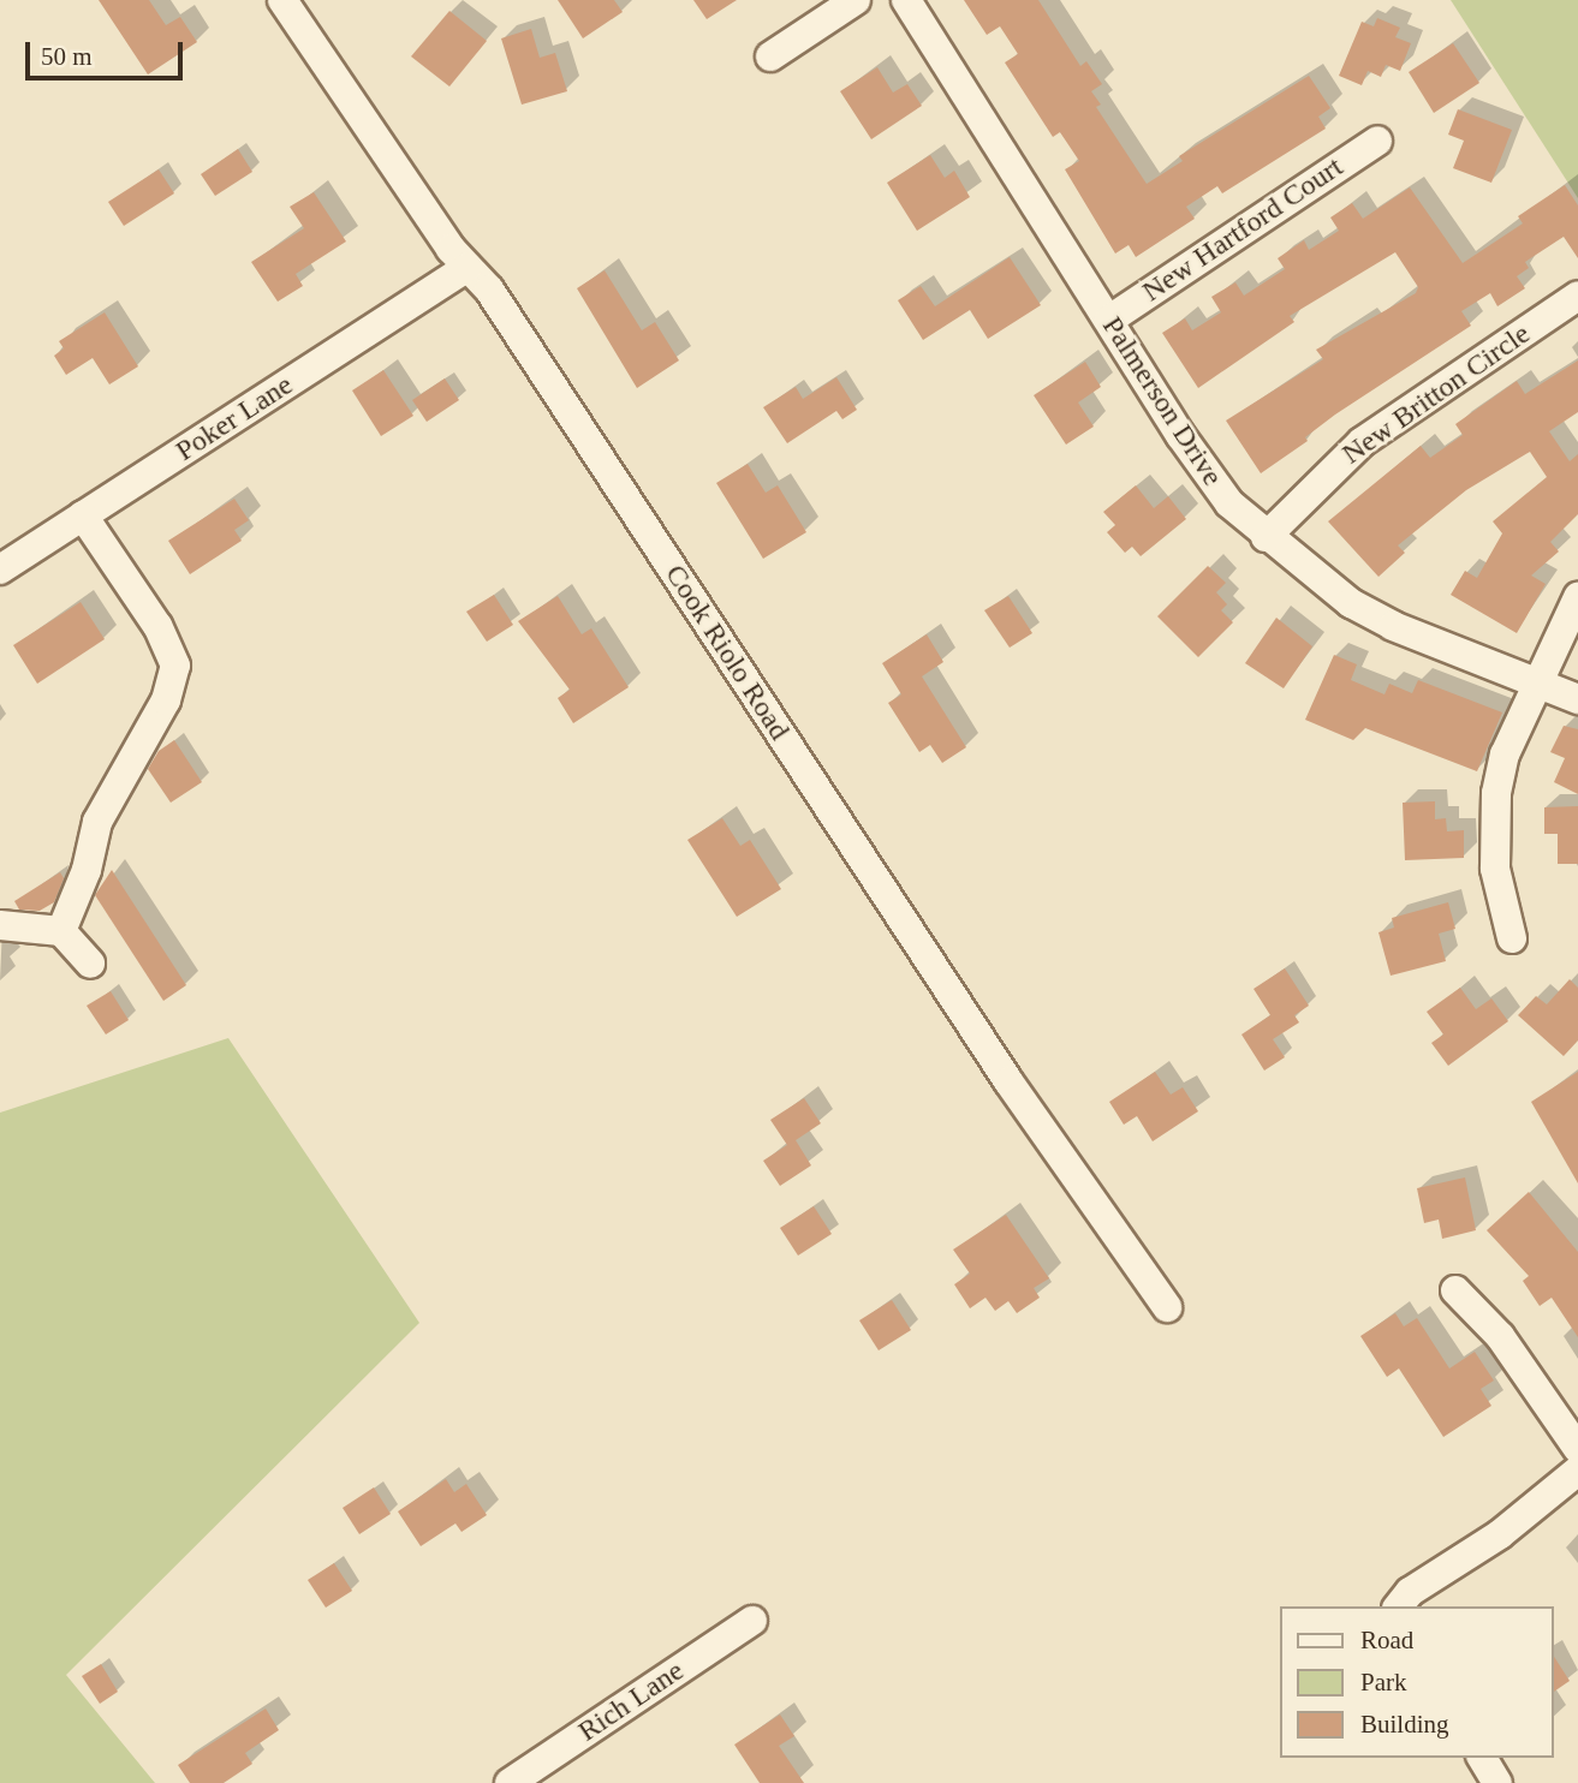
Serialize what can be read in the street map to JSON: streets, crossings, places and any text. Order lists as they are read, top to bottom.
{
  "streets": {
    "street": [
      "New Hartford Court",
      "New Britton Circle",
      "Palmerson Drive",
      "Poker Lane",
      "Cook Riolo Road",
      "Rich Lane"
    ]
  },
  "crossings": [
    ["New Hartford Court", "Palmerson Drive"],
    ["New Britton Circle", "Palmerson Drive"],
    ["Poker Lane", "Cook Riolo Road"]
  ],
  "legend": ["Road", "Park", "Building"],
  "scale_bar": "50 m"
}
